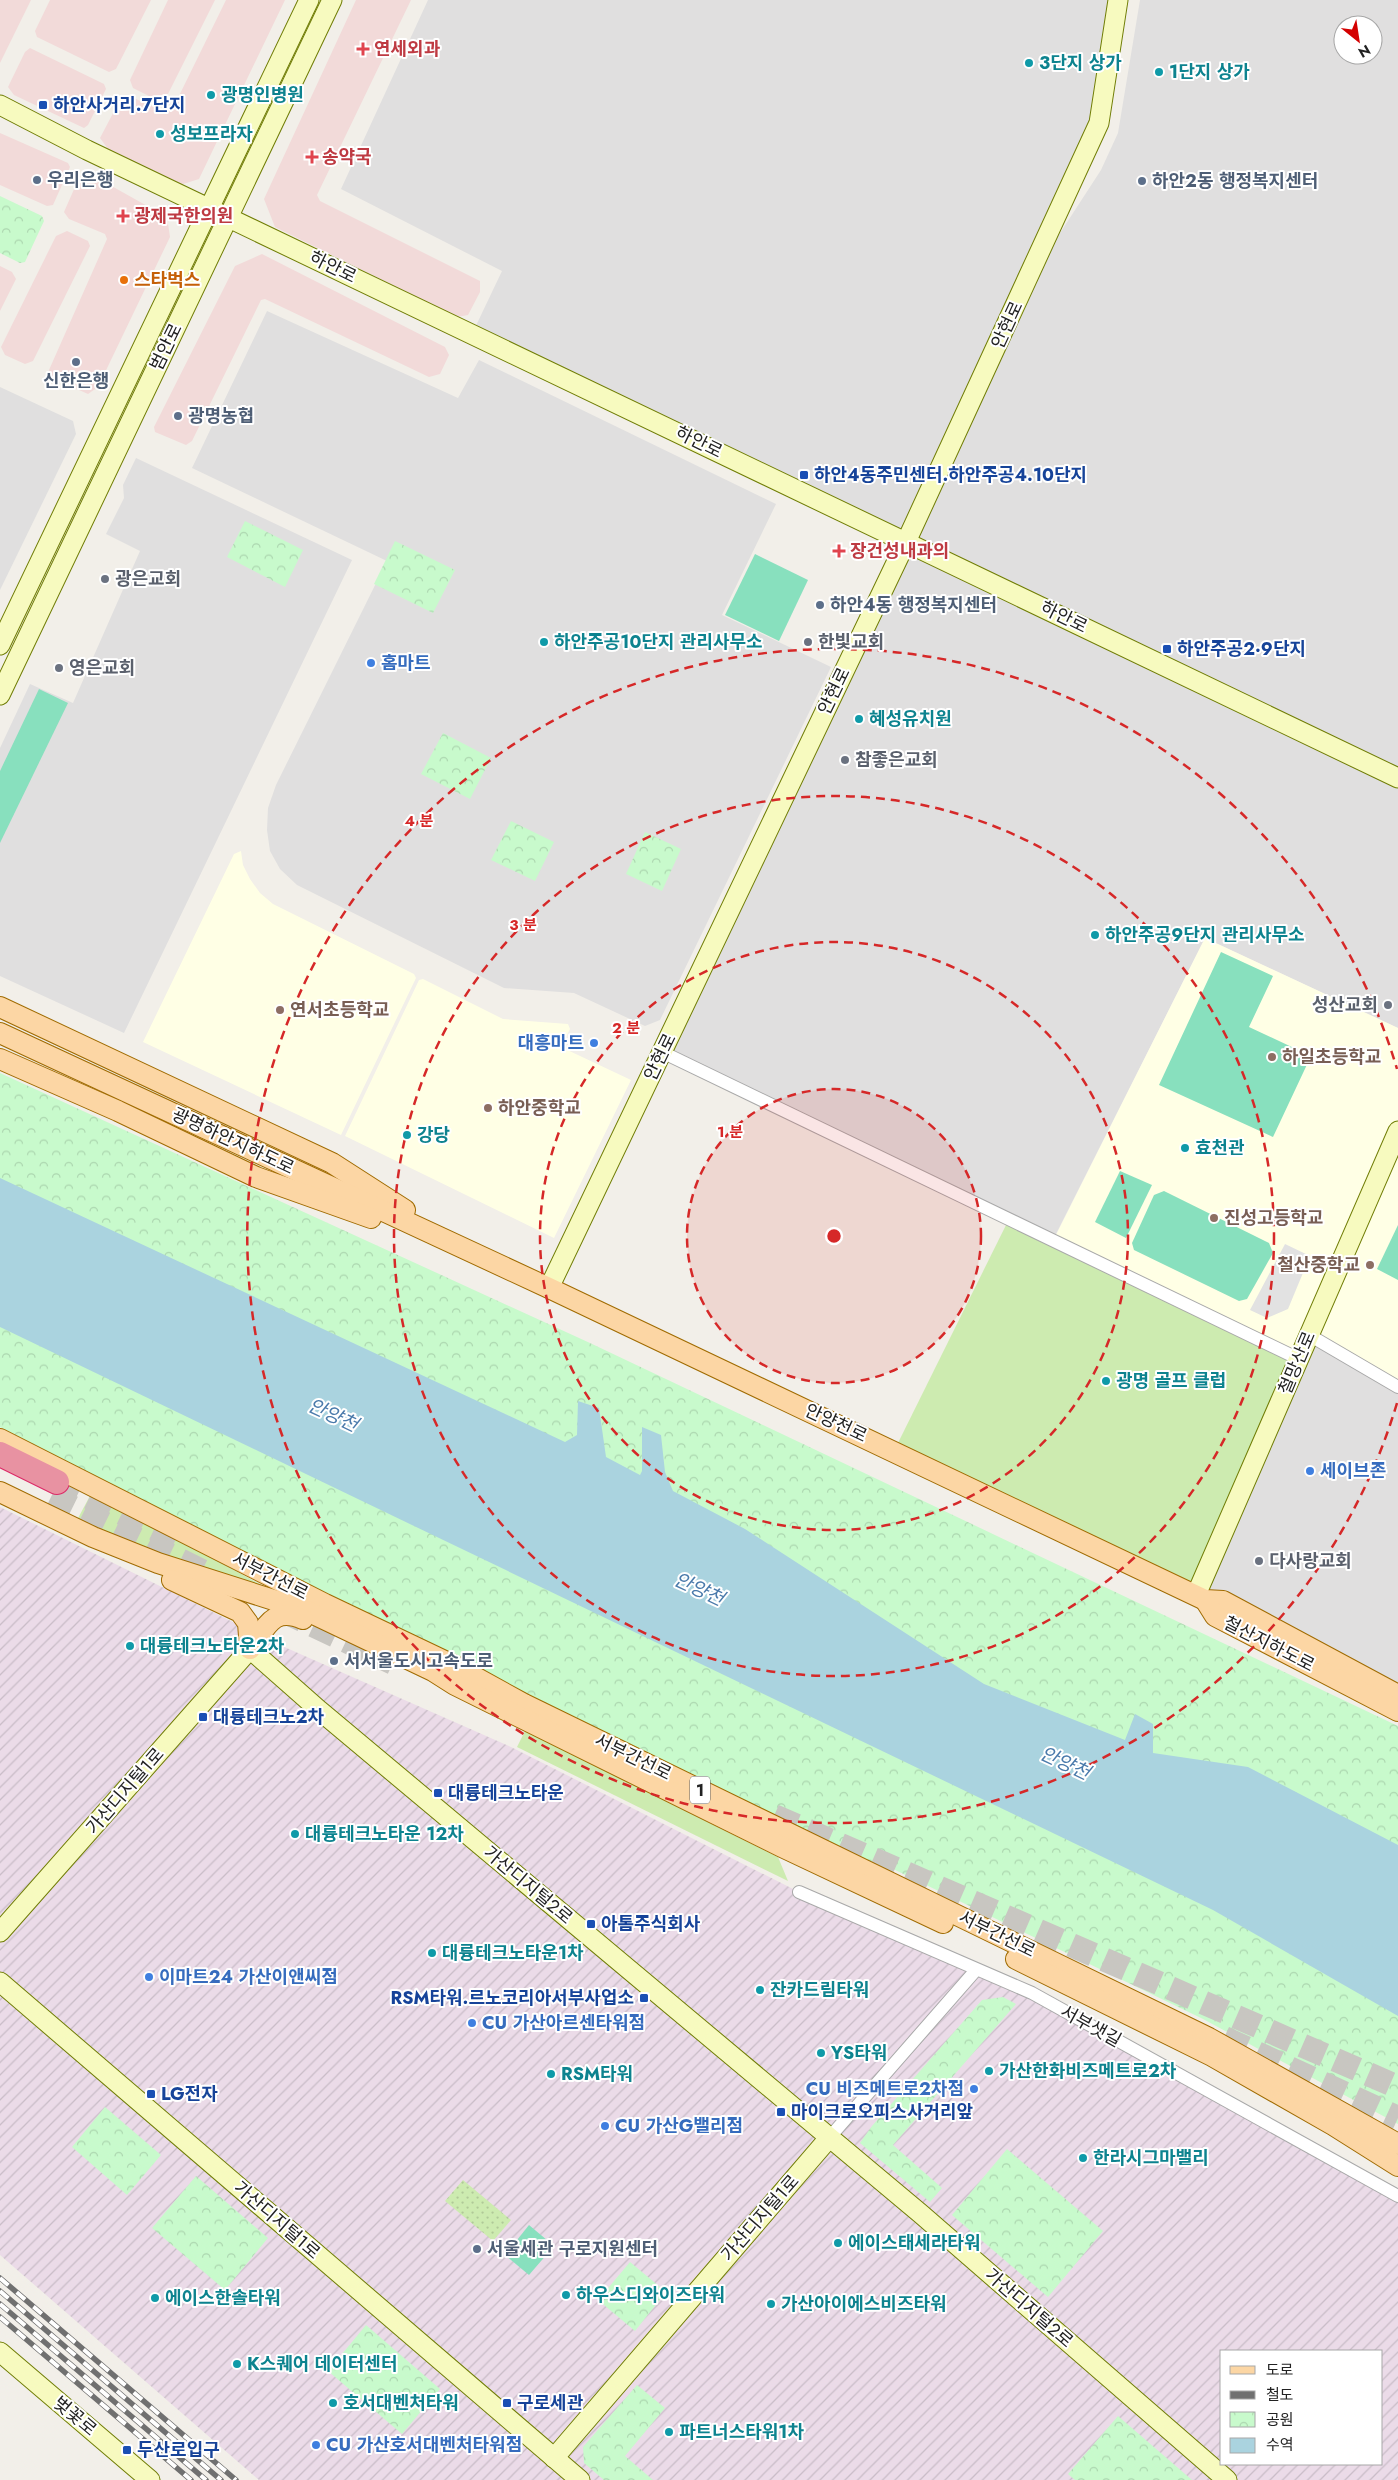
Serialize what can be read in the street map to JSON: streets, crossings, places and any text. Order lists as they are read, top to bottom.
{
  "streets": {
    "main road": [
      "광명하안지하도로",
      "안양천로",
      "서부간선로",
      "철산지하도로",
      "1"
    ],
    "street": [
      "하안로",
      "안현로",
      "범안로",
      "철망산로",
      "가산디지털1로",
      "가산디지털2로",
      "서부샛길",
      "벚꽃로"
    ]
  },
  "crossings": [
    ["하안로", "안현로"],
    ["하안로", "범안로"],
    ["안현로", "안양천로"],
    ["광명하안지하도로", "안양천로"],
    ["철망산로", "안양천로"],
    ["철망산로", "철산지하도로"],
    ["안양천로", "철산지하도로"],
    ["가산디지털1로", "가산디지털2로"]
  ],
  "water": ["안양천"],
  "places": {
    "health": [
      "연세외과",
      "송약국",
      "광제국한의원",
      "장건성내과의"
    ],
    "other": [
      "3단지 상가",
      "1단지 상가",
      "광명인병원",
      "성보프라자",
      "우리은행",
      "하안2동 행정복지센터",
      "스타벅스",
      "신한은행",
      "광명농협",
      "광은교회",
      "하안4동 행정복지센터",
      "하안주공10단지 관리사무소",
      "한빛교회",
      "홈마트",
      "영은교회",
      "혜성유치원",
      "참좋은교회",
      "하안주공9단지 관리사무소",
      "성산교회",
      "연서초등학교",
      "대흥마트",
      "하일초등학교",
      "하안중학교",
      "강당",
      "효천관",
      "진성고등학교",
      "철산중학교",
      "광명 골프 클럽",
      "세이브존",
      "다사랑교회",
      "대륭테크노타운2차",
      "서서울도시고속도로",
      "대륭테크노타운 12차",
      "대륭테크노타운1차",
      "이마트24 가산이앤씨점",
      "잔카드림타워",
      "CU 가산아르센타워점",
      "YS타워",
      "가산한화비즈메트로2차",
      "RSM타워",
      "CU 비즈메트로2차점",
      "CU 가산G밸리점",
      "한라시그마밸리",
      "에이스태세라타워",
      "서울세관 구로지원센터",
      "하우스디와이즈타워",
      "에이스한솔타워",
      "가산아이에스비즈타워",
      "K스퀘어 데이터센터",
      "호서대벤처타워",
      "파트너스타워1차",
      "CU 가산호서대벤처타워점"
    ],
    "transit": [
      "하안사거리.7단지",
      "하안4동주민센터.하안주공4.10단지",
      "하안주공2·9단지",
      "대륭테크노2차",
      "대륭테크노타운",
      "아톰주식회사",
      "RSM타워.르노코리아서부사업소",
      "LG전자",
      "마이크로오피스사거리앞",
      "구로세관",
      "두산로입구"
    ]
  },
  "legend": [
    "도로",
    "철도",
    "공원",
    "수역"
  ],
  "north": "bottom right",
  "rings": [
    "4 분",
    "3 분",
    "2 분",
    "1 분"
  ]
}
